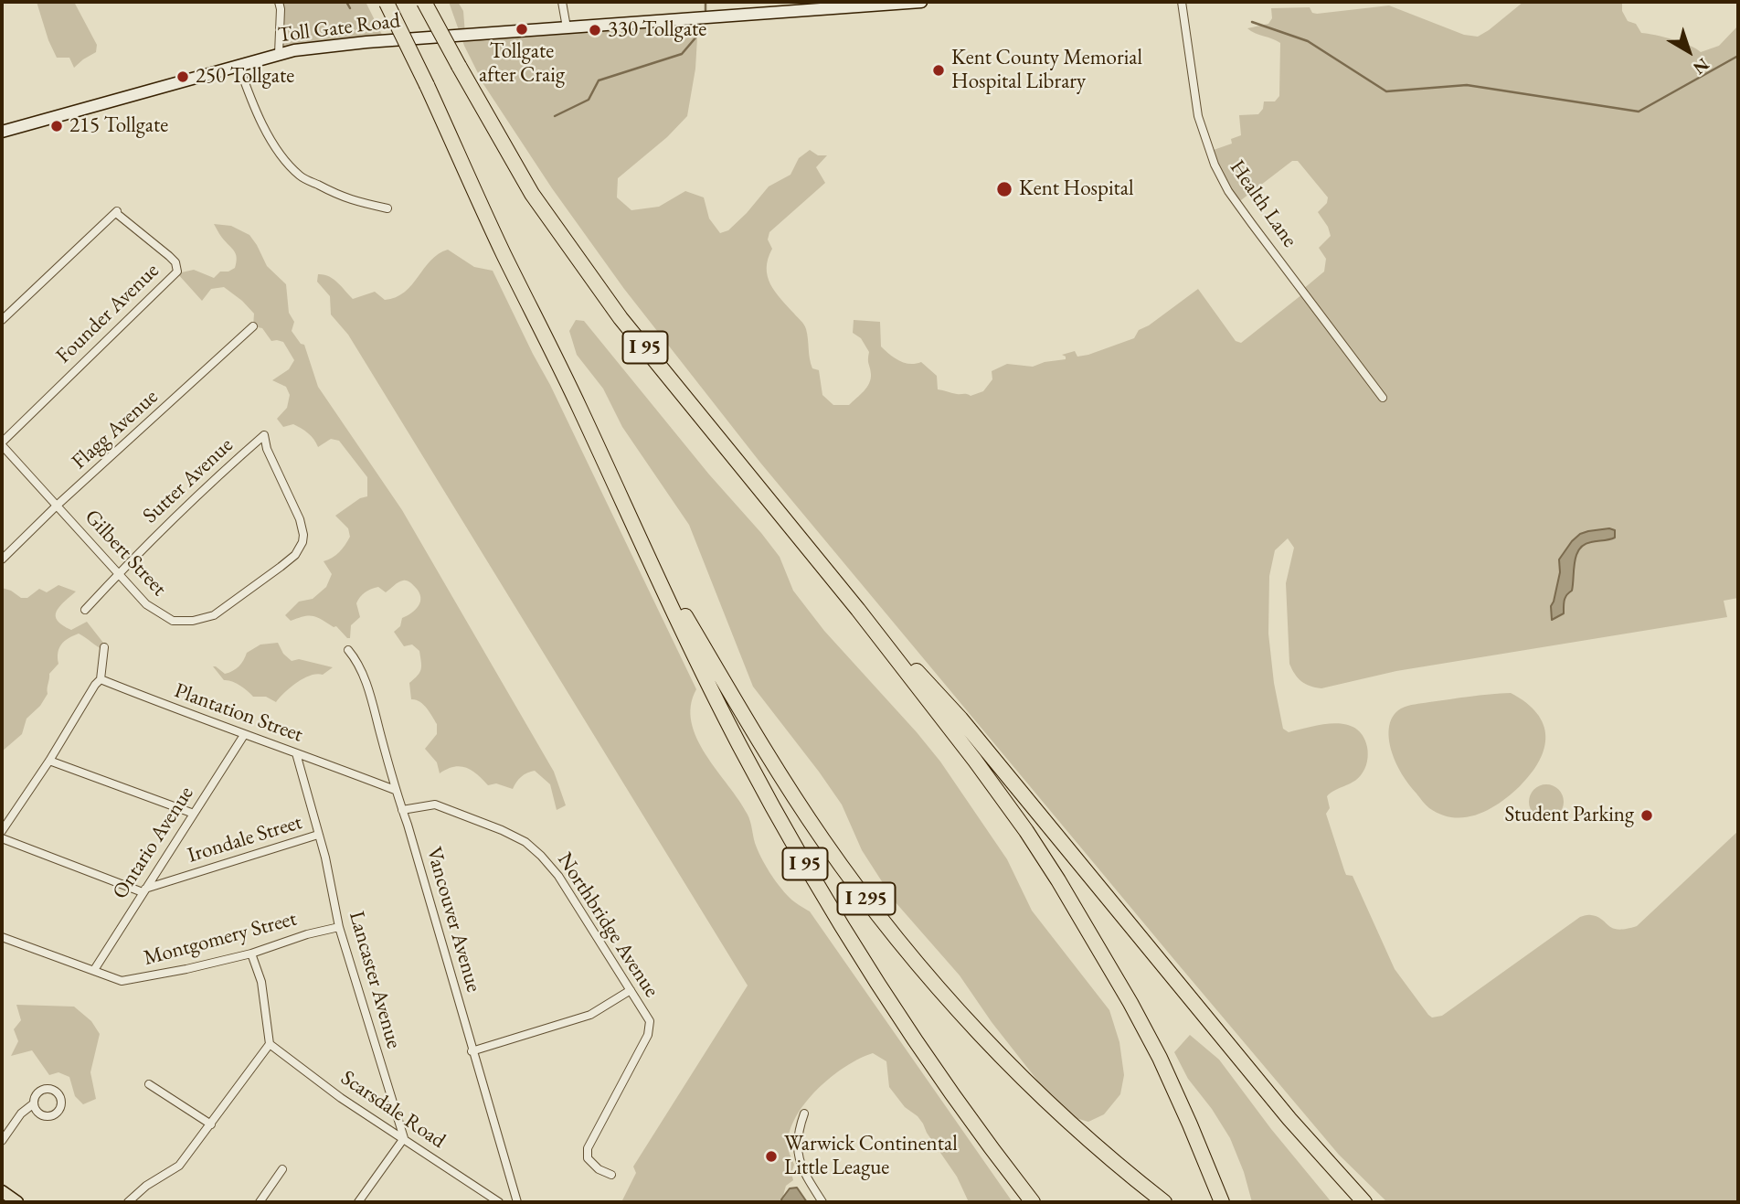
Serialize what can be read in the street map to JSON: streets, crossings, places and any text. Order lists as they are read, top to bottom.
{
  "streets": {
    "highway": ["I 95", "I 295"],
    "main road": ["Toll Gate Road"],
    "street": [
      "Health Lane",
      "Founder Avenue",
      "Flagg Avenue",
      "Sutter Avenue",
      "Gilbert Street",
      "Plantation Street",
      "Irondale Street",
      "Ontario Avenue",
      "Vancouver Avenue",
      "Northbridge Avenue",
      "Montgomery Street",
      "Lancaster Avenue",
      "Scarsdale Road"
    ]
  },
  "crossings": [
    ["Founder Avenue", "Gilbert Street"],
    ["I 95", "I 295"],
    ["Flagg Avenue", "Gilbert Street"],
    ["Sutter Avenue", "Gilbert Street"],
    ["Plantation Street", "Ontario Avenue"],
    ["Plantation Street", "Vancouver Avenue"],
    ["Plantation Street", "Lancaster Avenue"],
    ["Irondale Street", "Ontario Avenue"],
    ["Irondale Street", "Lancaster Avenue"],
    ["Ontario Avenue", "Montgomery Street"],
    ["Vancouver Avenue", "Northbridge Avenue"],
    ["Montgomery Street", "Lancaster Avenue"],
    ["Lancaster Avenue", "Scarsdale Road"]
  ],
  "places": [
    "Tollgate after Craig",
    "330 Tollgate",
    "Kent County Memorial Hospital Library",
    "250 Tollgate",
    "215 Tollgate",
    "Kent Hospital",
    "Student Parking",
    "Warwick Continental Little League"
  ],
  "north": "bottom right"
}
